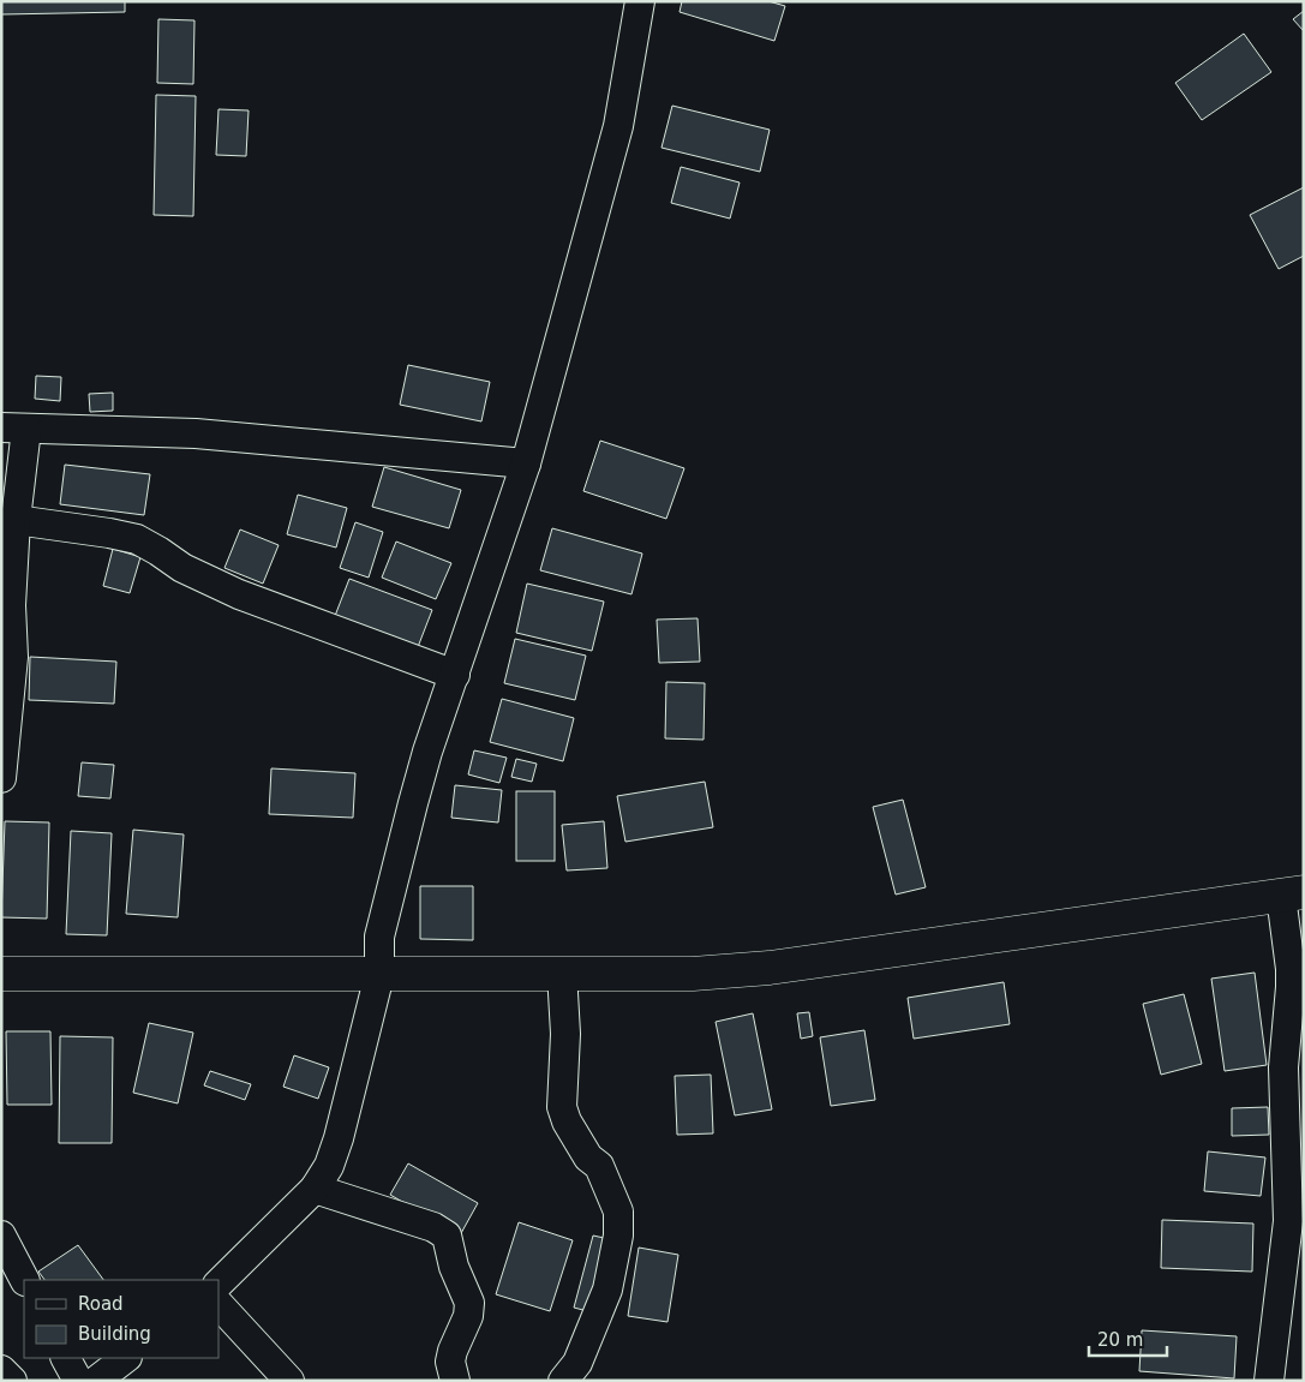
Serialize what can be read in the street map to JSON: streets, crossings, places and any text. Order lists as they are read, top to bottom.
{
  "legend": ["Road", "Building"],
  "scale_bar": "20 m"
}
